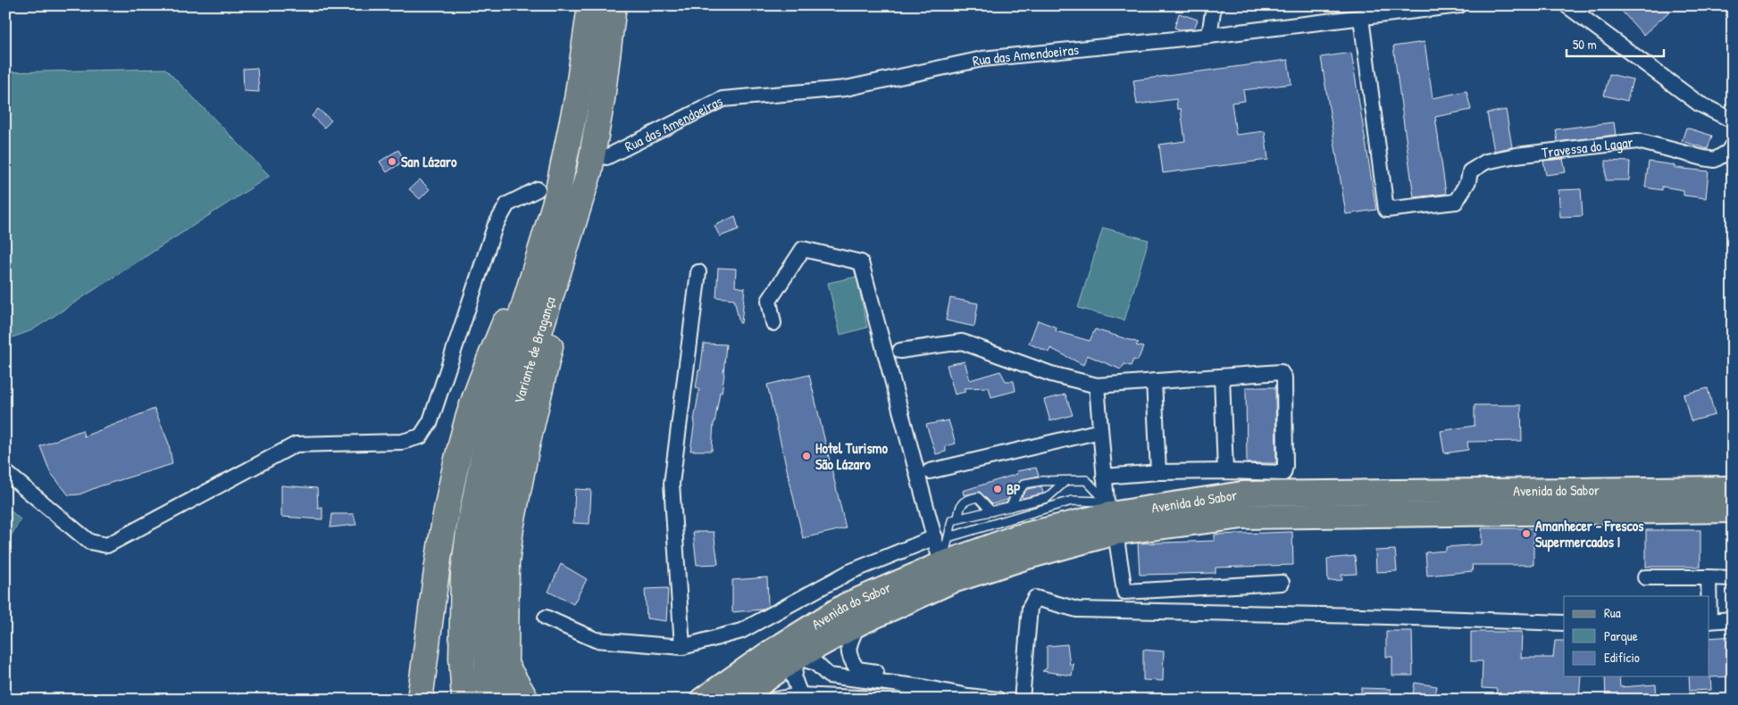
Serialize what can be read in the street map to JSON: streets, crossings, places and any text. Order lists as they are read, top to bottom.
{
  "streets": {
    "highway": ["Variante de Bragança"],
    "main road": ["Avenida do Sabor"],
    "street": ["Rua das Amendoeiras", "Travessa do Lagar"]
  },
  "crossings": [
    ["Rua das Amendoeiras", "Travessa do Lagar"],
    ["Rua das Amendoeiras", "Variante de Bragança"]
  ],
  "places": [
    "San Lázaro",
    "Hotel Turismo São Lázaro",
    "BP",
    "Amanhecer - Frescos Supermercados I"
  ],
  "legend": ["Rua", "Parque", "Edifício"],
  "scale_bar": "50 m"
}
